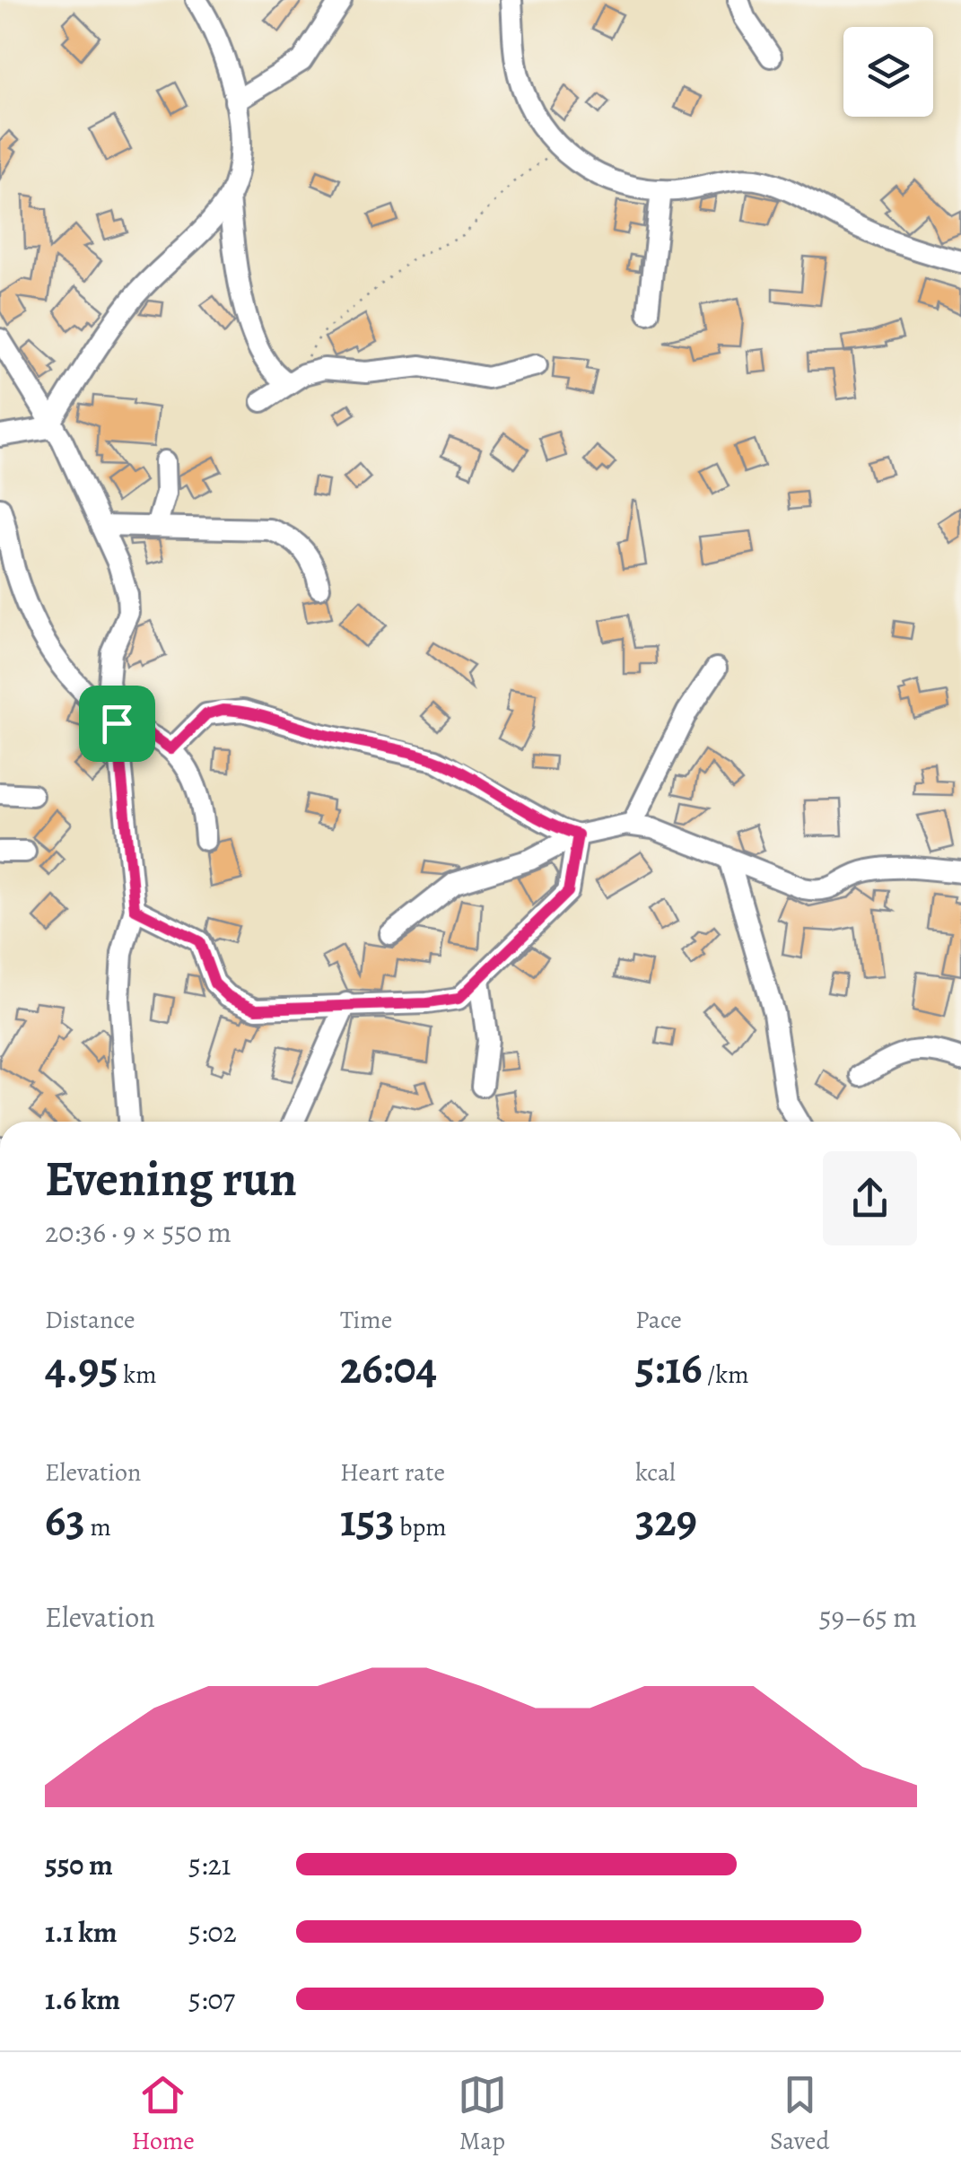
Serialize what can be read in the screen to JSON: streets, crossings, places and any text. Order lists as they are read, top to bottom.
{
  "page": {
    "heading": ["Evening run", "20:36 · 9 × 550 m"],
    "stats": [
      ["Distance", "4.95 km"],
      ["Time", "26:04"],
      ["Pace", "5:16 /km"],
      ["Elevation", "63 m"],
      ["Heart rate", "153 bpm"],
      ["kcal", "329"]
    ],
    "chart": ["Elevation", "59–65 m"],
    "list": [
      {
        "name": "550 m",
        "note": "5:21"
      },
      {
        "name": "1.1 km",
        "note": "5:02"
      },
      {
        "name": "1.6 km",
        "note": "5:07"
      }
    ],
    "tabs": ["Home", "Map", "Saved"]
  }
}
